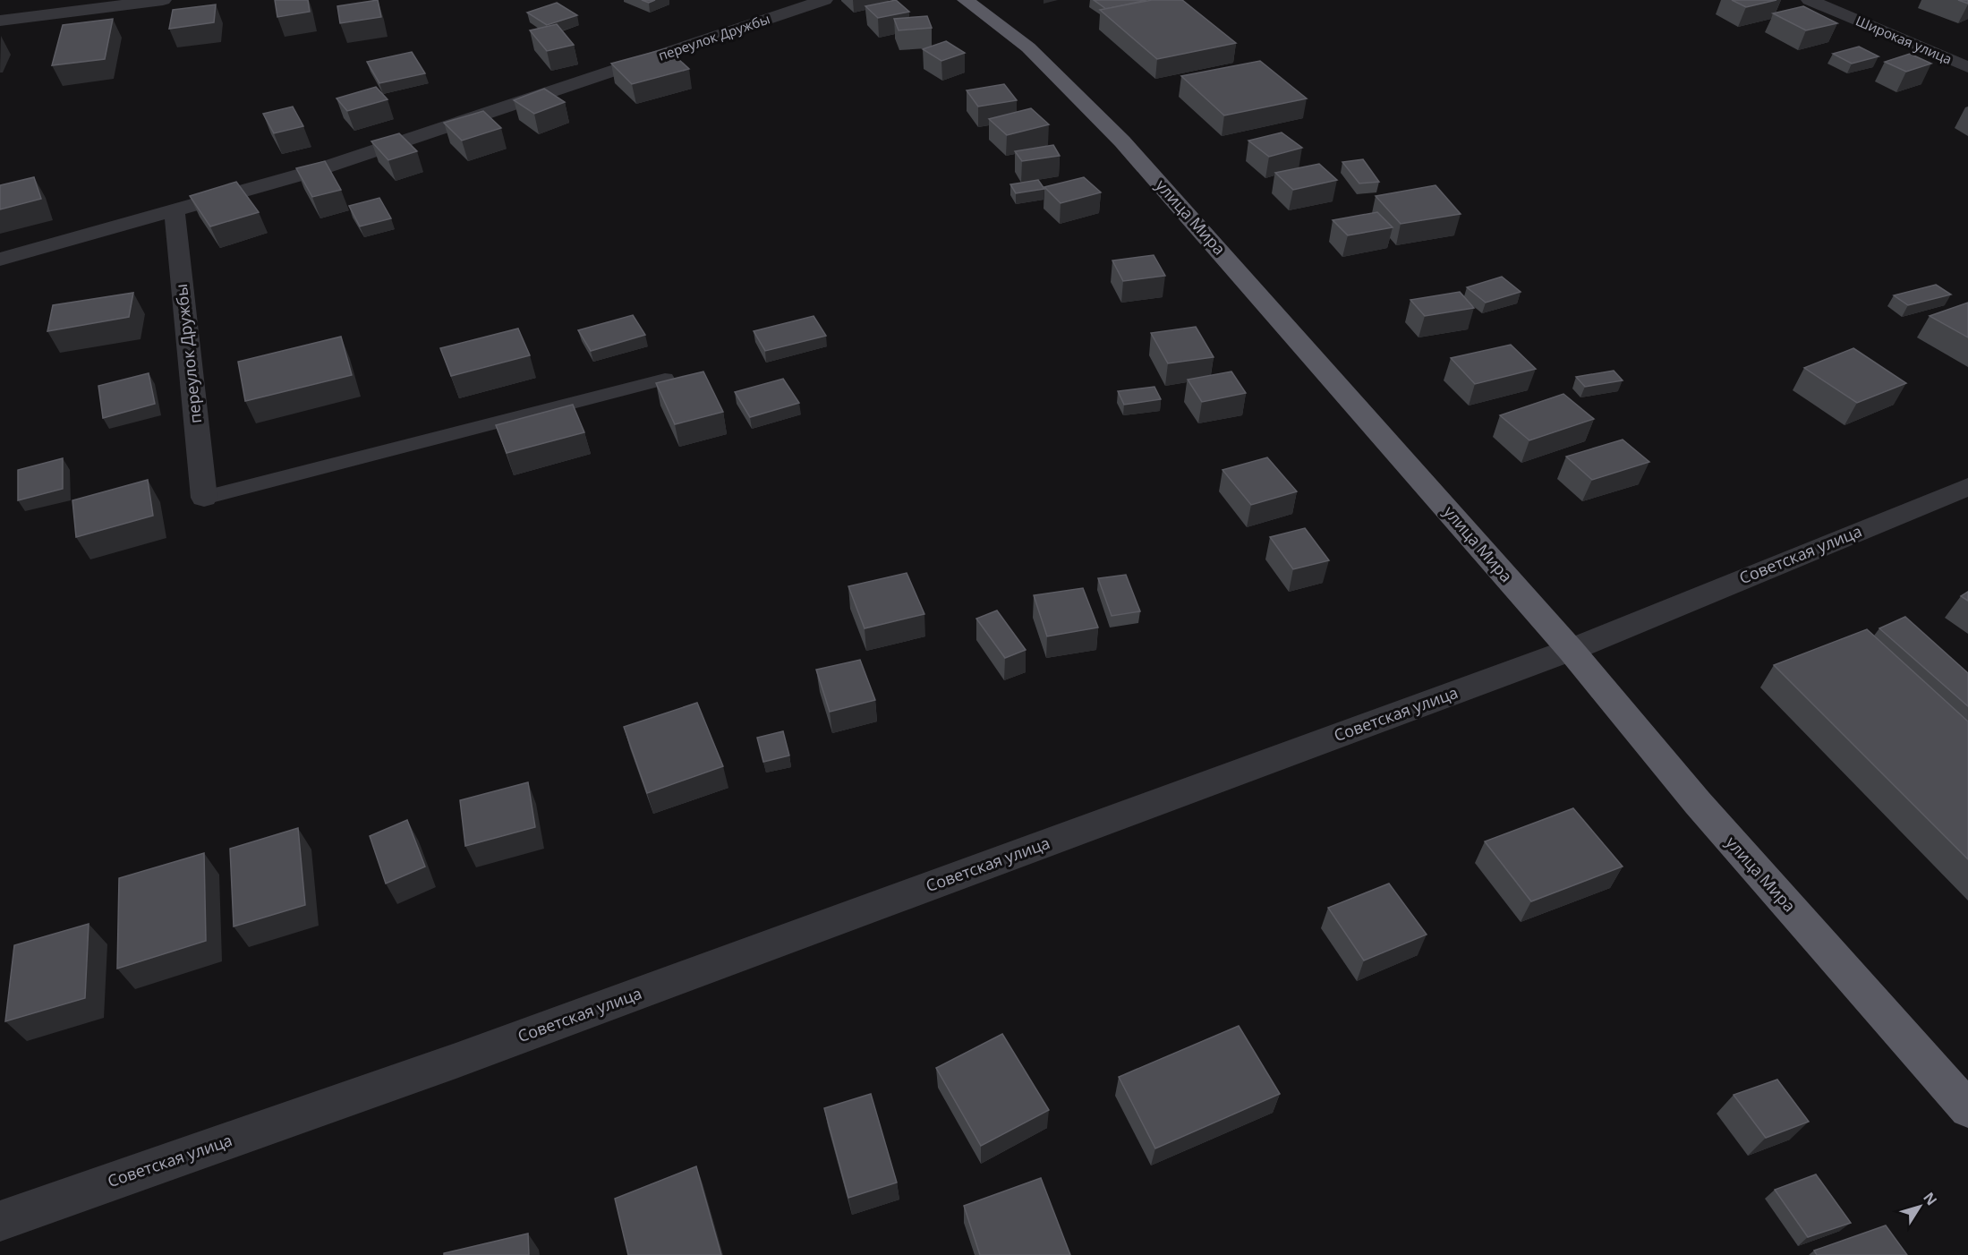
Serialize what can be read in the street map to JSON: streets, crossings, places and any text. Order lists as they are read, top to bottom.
{
  "streets": {
    "highway": ["улица Мира"],
    "street": ["переулок Дружбы", "Широкая улица", "Советская улица"]
  },
  "crossings": [
    ["улица Мира", "Советская улица"]
  ],
  "north": "top right"
}
